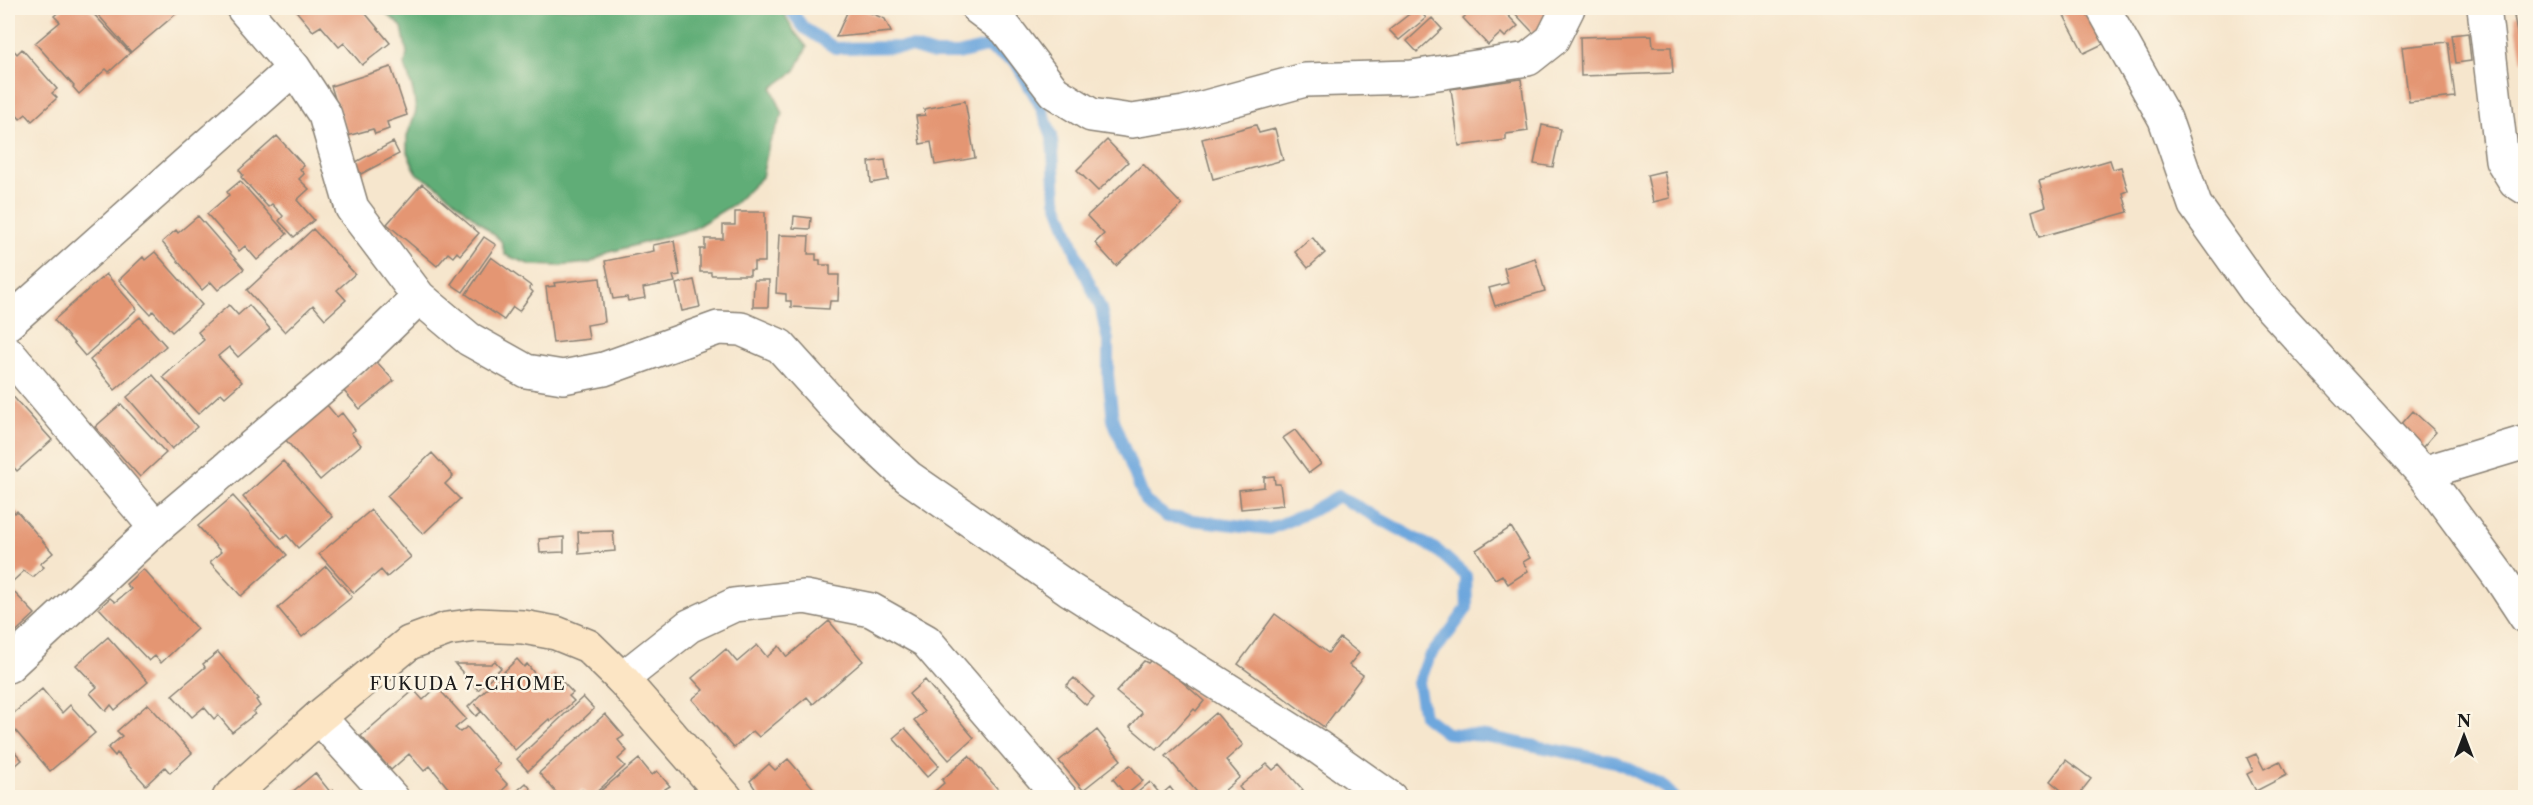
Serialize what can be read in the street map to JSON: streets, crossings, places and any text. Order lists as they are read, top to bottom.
{
  "districts": ["FUKUDA 7-CHOME"],
  "north": "top"
}
